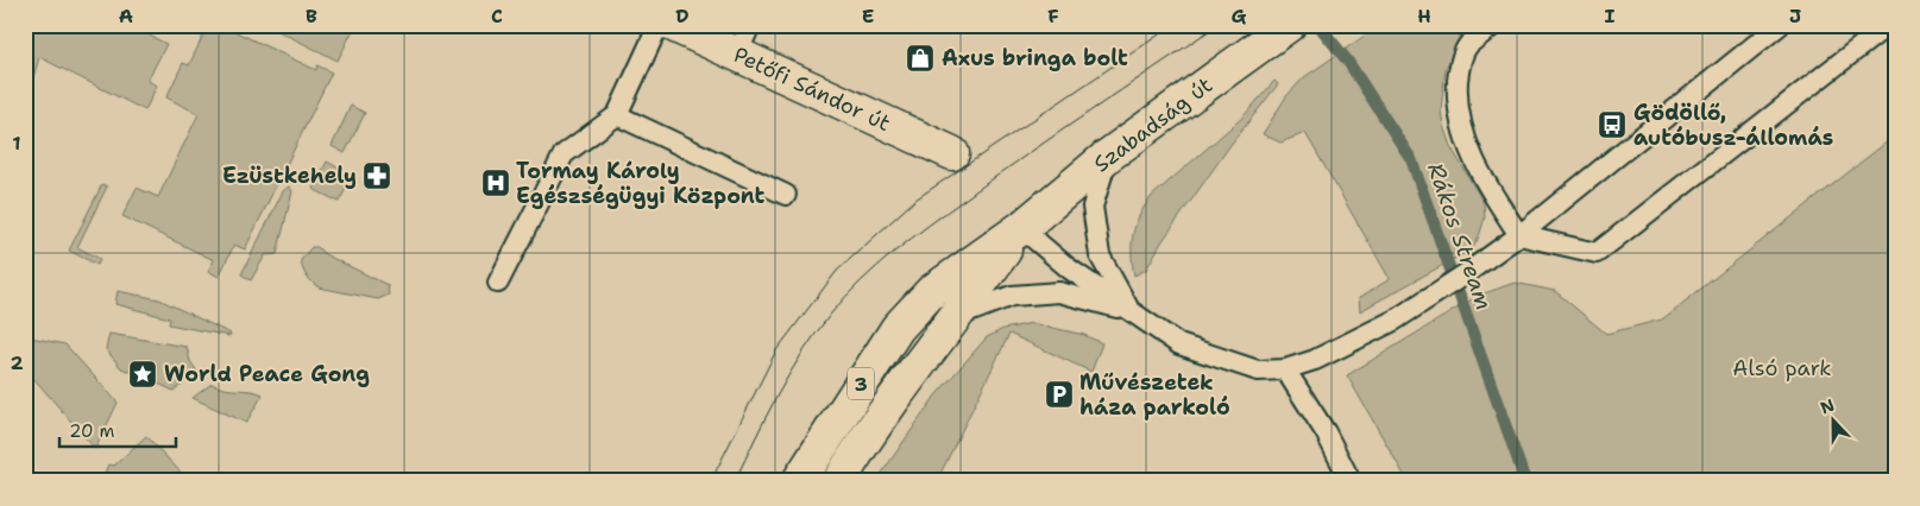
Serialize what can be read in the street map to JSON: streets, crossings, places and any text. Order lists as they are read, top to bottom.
{
  "streets": {
    "main road": ["Petőfi Sándor út", "Szabadság út", "3"]
  },
  "water": ["Rákos Stream"],
  "parks": ["Alsó park"],
  "places": {
    "shop": ["Axus bringa bolt"],
    "bus stop": ["Gödöllő, autóbusz-állomás"],
    "pharmacy": ["Ezüstkehely"],
    "hospital": ["Tormay Károly Egészségügyi Központ"],
    "place": ["World Peace Gong"],
    "parking": ["Művészetek háza parkoló"]
  },
  "scale_bar": "20 m",
  "north": "top",
  "grid": {
    "columns": [
      "A",
      "B",
      "C",
      "D",
      "E",
      "F",
      "G",
      "H",
      "I",
      "J"
    ],
    "rows": ["1", "2"]
  }
}
